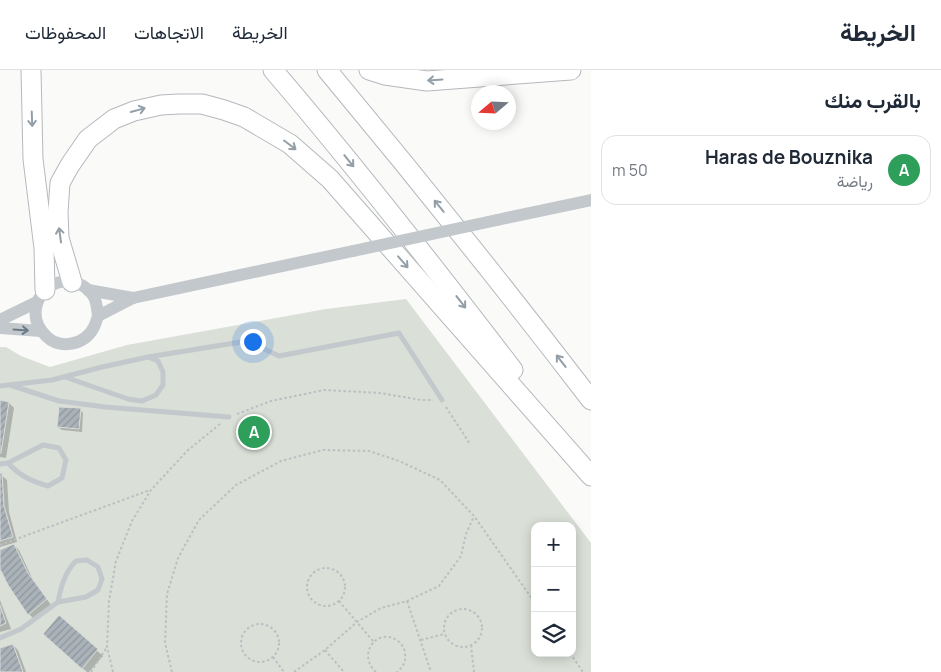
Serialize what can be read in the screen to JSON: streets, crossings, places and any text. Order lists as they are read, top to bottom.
{
  "north": "left",
  "page": {
    "header": "الخريطة",
    "nav": ["الخريطة", "الاتجاهات", "المحفوظات"],
    "heading": "بالقرب منك",
    "list": [
      {
        "mark": "A",
        "name": "Haras de Bouznika",
        "note": "رياضة",
        "value": "50 m"
      }
    ],
    "pins": "A",
    "map_buttons": ["+", "−"]
  }
}
